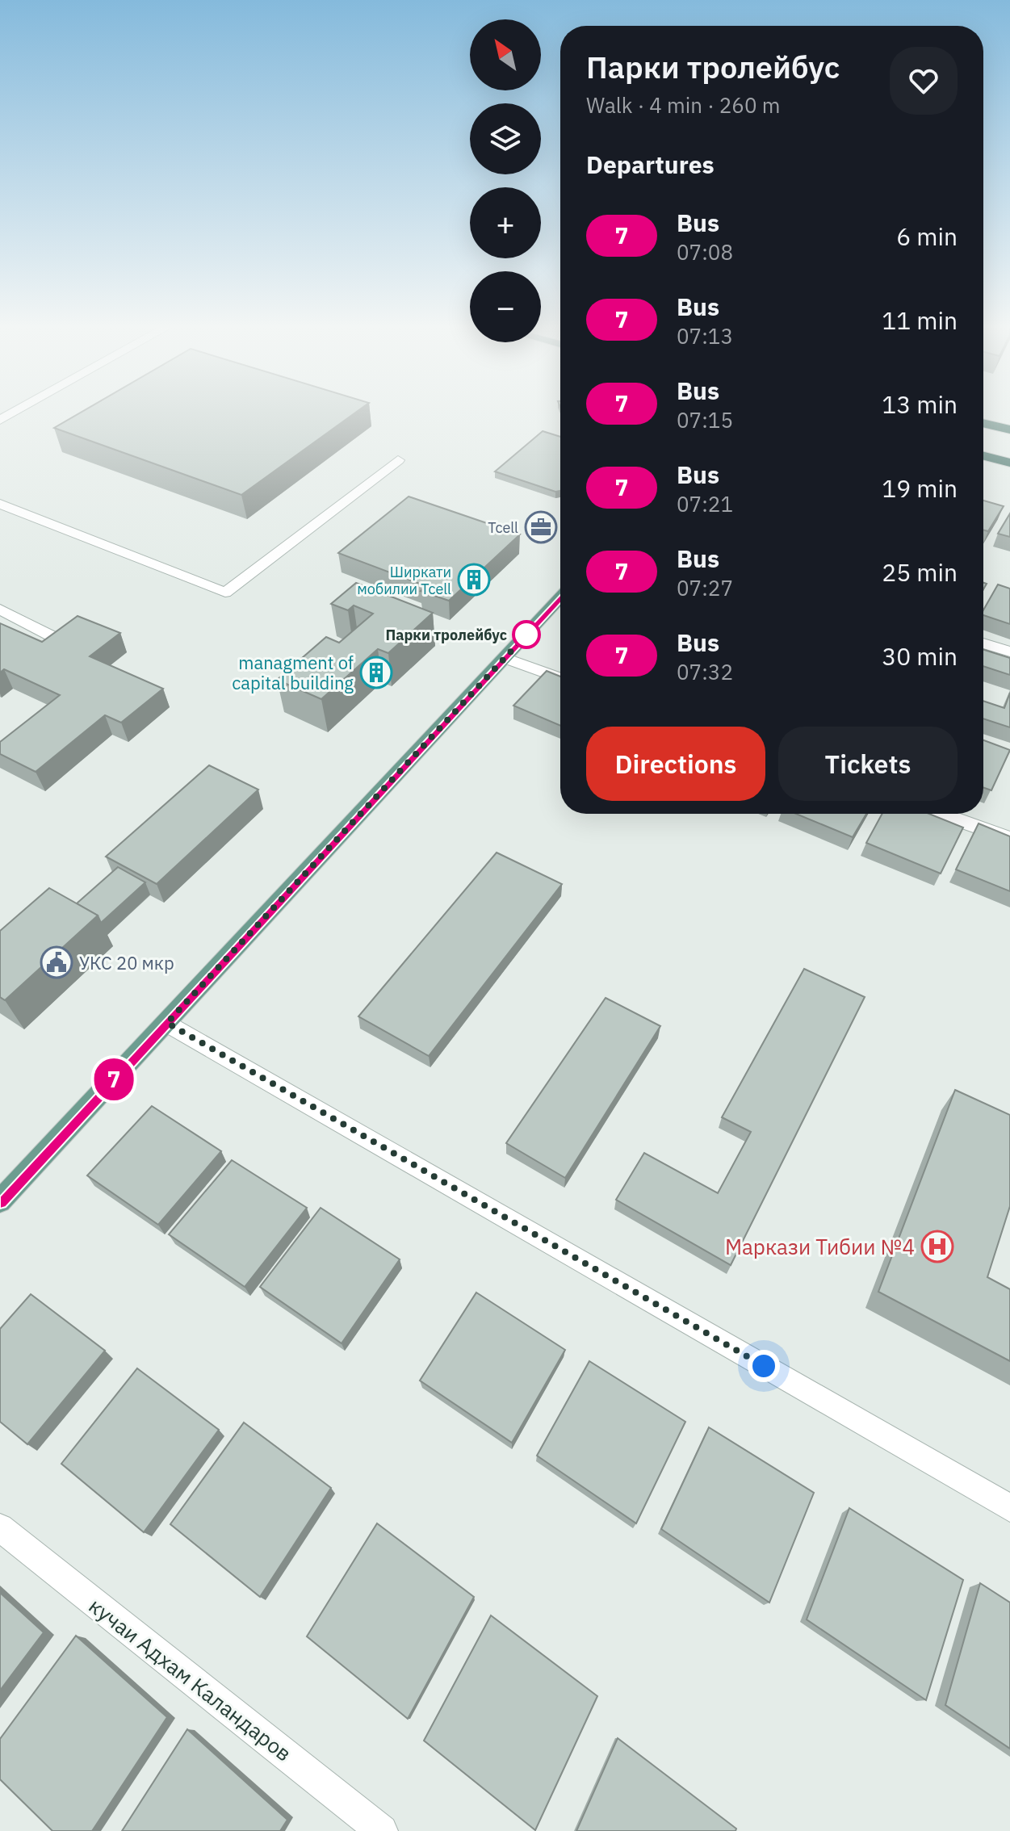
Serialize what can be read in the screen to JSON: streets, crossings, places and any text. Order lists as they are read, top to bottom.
{
  "streets": {
    "street": ["кучаи Адхам Каландаров"]
  },
  "places": {
    "office": ["Tcell"],
    "building": ["Ширкати мобилии Tcell", "managment of capital building"],
    "other": ["Парки тролейбус"],
    "public building": ["УКС 20 мкр"],
    "hospital": ["Маркази Тибии №4"]
  },
  "lines": ["bus line 7"],
  "north": "top left",
  "page": {
    "on_map": "7",
    "map_buttons": ["+", "−"],
    "heading": [
      ["Парки тролейбус", "Walk · 4 min · 260 m"],
      "Departures"
    ],
    "list": [
      {
        "mark": "7",
        "name": "Bus",
        "note": "07:08",
        "value": "6 min"
      },
      {
        "mark": "7",
        "name": "Bus",
        "note": "07:13",
        "value": "11 min"
      },
      {
        "mark": "7",
        "name": "Bus",
        "note": "07:15",
        "value": "13 min"
      },
      {
        "mark": "7",
        "name": "Bus",
        "note": "07:21",
        "value": "19 min"
      },
      {
        "mark": "7",
        "name": "Bus",
        "note": "07:27",
        "value": "25 min"
      },
      {
        "mark": "7",
        "name": "Bus",
        "note": "07:32",
        "value": "30 min"
      }
    ],
    "buttons": ["Directions", "Tickets"]
  }
}
